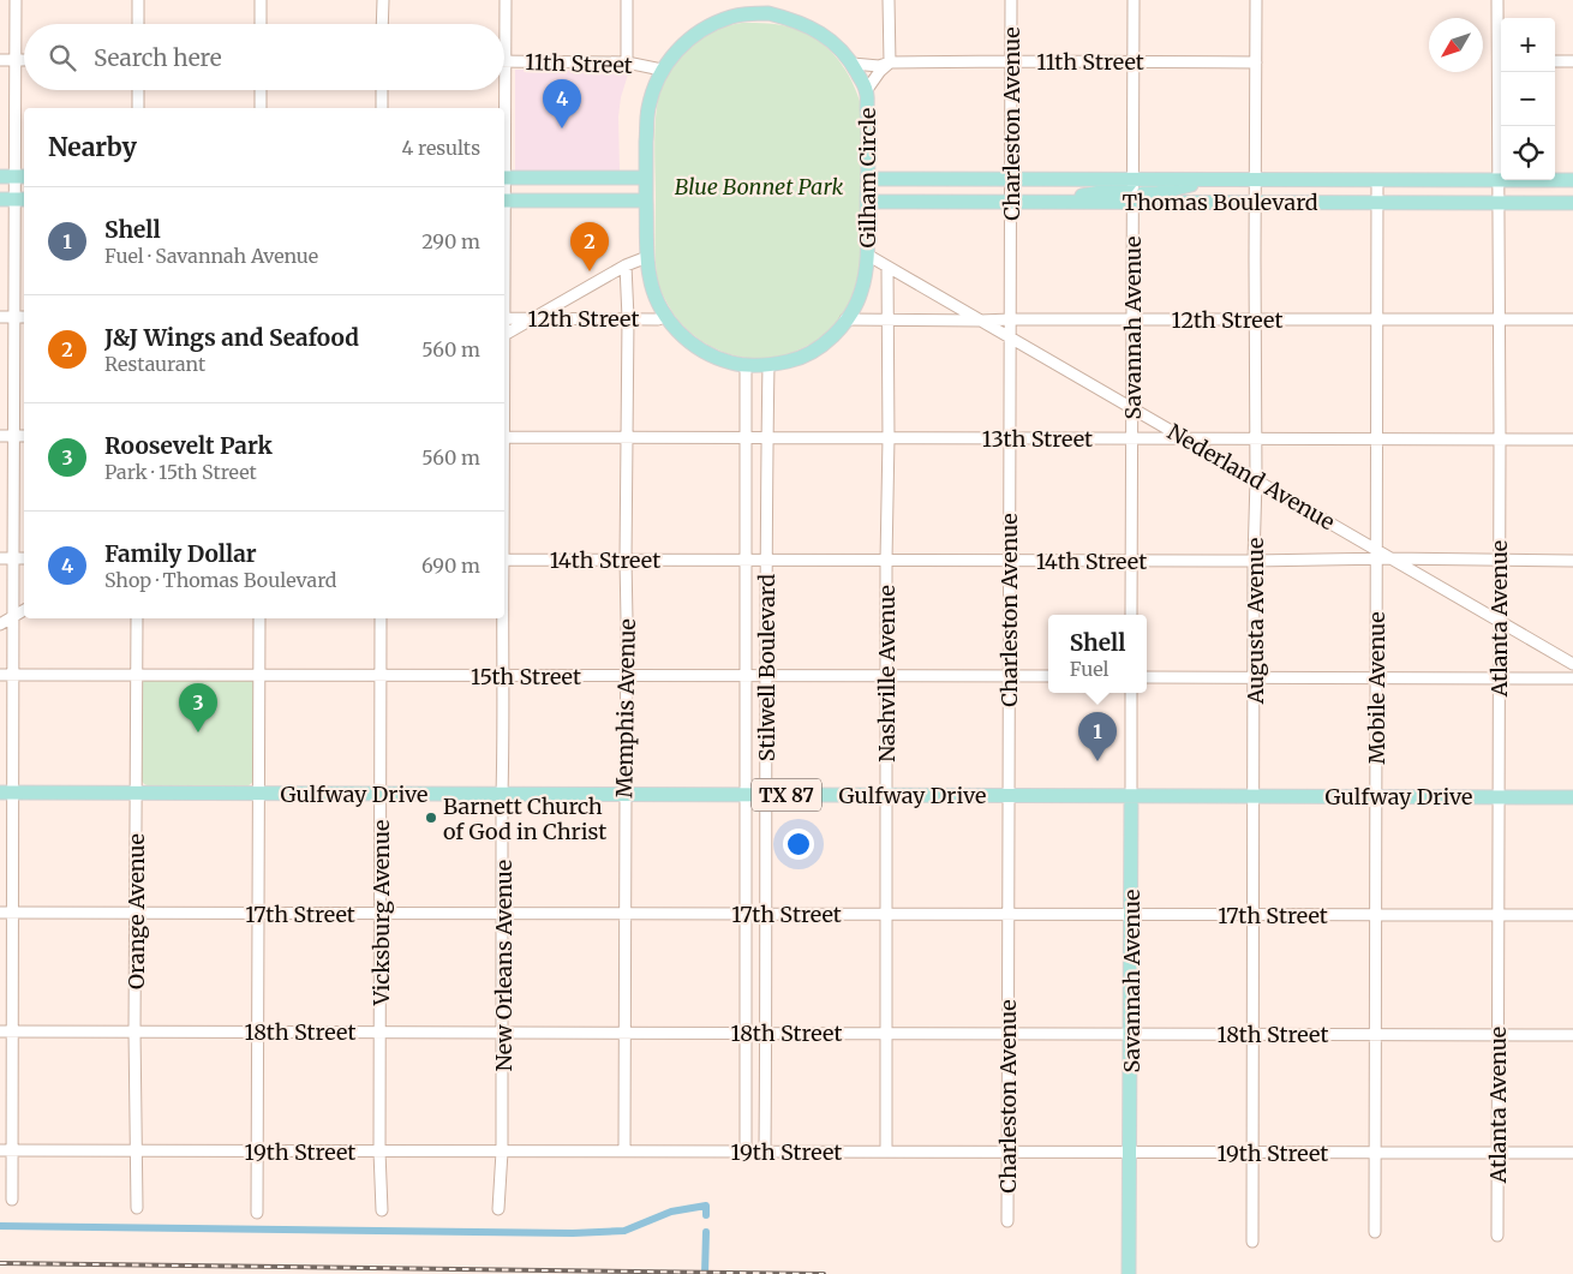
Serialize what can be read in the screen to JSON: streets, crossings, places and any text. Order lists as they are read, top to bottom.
{
  "streets": {
    "main road": [
      "Gilham Circle",
      "Thomas Boulevard",
      "Savannah Avenue",
      "Gulfway Drive",
      "TX 87"
    ],
    "street": [
      "11th Street",
      "Charleston Avenue",
      "12th Street",
      "13th Street",
      "Nederland Avenue",
      "14th Street",
      "Atlanta Avenue",
      "Augusta Avenue",
      "Stilwell Boulevard",
      "Nashville Avenue",
      "15th Street",
      "Mobile Avenue",
      "Memphis Avenue",
      "Orange Avenue",
      "Vicksburg Avenue",
      "17th Street",
      "New Orleans Avenue",
      "18th Street",
      "19th Street"
    ]
  },
  "crossings": [
    ["11th Street", "Charleston Avenue"],
    ["11th Street", "Gilham Circle"],
    ["11th Street", "Savannah Avenue"],
    ["11th Street", "Augusta Avenue"],
    ["11th Street", "New Orleans Avenue"],
    ["Charleston Avenue", "Thomas Boulevard"],
    ["Charleston Avenue", "12th Street"],
    ["Charleston Avenue", "13th Street"],
    ["Charleston Avenue", "Nederland Avenue"],
    ["Charleston Avenue", "14th Street"],
    ["Charleston Avenue", "15th Street"],
    ["Charleston Avenue", "Gulfway Drive"],
    ["Charleston Avenue", "17th Street"],
    ["Charleston Avenue", "18th Street"],
    ["Charleston Avenue", "19th Street"],
    ["Gilham Circle", "Thomas Boulevard"],
    ["Gilham Circle", "12th Street"],
    ["Gilham Circle", "Nederland Avenue"],
    ["Gilham Circle", "Stilwell Boulevard"],
    ["Thomas Boulevard", "Savannah Avenue"],
    ["Thomas Boulevard", "Atlanta Avenue"],
    ["Thomas Boulevard", "Augusta Avenue"],
    ["Thomas Boulevard", "Mobile Avenue"],
    ["12th Street", "Savannah Avenue"],
    ["12th Street", "Nederland Avenue"],
    ["12th Street", "Atlanta Avenue"],
    ["12th Street", "Augusta Avenue"],
    ["12th Street", "Nashville Avenue"],
    ["12th Street", "Mobile Avenue"],
    ["12th Street", "Memphis Avenue"],
    ["Savannah Avenue", "13th Street"],
    ["Savannah Avenue", "Nederland Avenue"],
    ["Savannah Avenue", "14th Street"],
    ["Savannah Avenue", "Gulfway Drive"],
    ["Savannah Avenue", "17th Street"],
    ["Savannah Avenue", "18th Street"],
    ["Savannah Avenue", "19th Street"],
    ["13th Street", "Nederland Avenue"],
    ["13th Street", "Atlanta Avenue"],
    ["13th Street", "Augusta Avenue"],
    ["13th Street", "Stilwell Boulevard"],
    ["13th Street", "Nashville Avenue"],
    ["13th Street", "Mobile Avenue"],
    ["13th Street", "Memphis Avenue"],
    ["Nederland Avenue", "14th Street"],
    ["Nederland Avenue", "Atlanta Avenue"],
    ["Nederland Avenue", "Augusta Avenue"],
    ["Nederland Avenue", "Nashville Avenue"],
    ["Nederland Avenue", "Mobile Avenue"],
    ["14th Street", "Augusta Avenue"],
    ["14th Street", "Stilwell Boulevard"],
    ["14th Street", "Nashville Avenue"],
    ["14th Street", "Mobile Avenue"],
    ["14th Street", "Memphis Avenue"],
    ["Atlanta Avenue", "Gulfway Drive"],
    ["Atlanta Avenue", "17th Street"],
    ["Atlanta Avenue", "18th Street"],
    ["Atlanta Avenue", "19th Street"],
    ["Augusta Avenue", "Gulfway Drive"],
    ["Augusta Avenue", "17th Street"],
    ["Augusta Avenue", "18th Street"],
    ["Augusta Avenue", "19th Street"],
    ["Stilwell Boulevard", "15th Street"],
    ["Stilwell Boulevard", "Gulfway Drive"],
    ["Stilwell Boulevard", "17th Street"],
    ["Stilwell Boulevard", "18th Street"],
    ["Stilwell Boulevard", "19th Street"],
    ["Nashville Avenue", "15th Street"],
    ["Nashville Avenue", "Gulfway Drive"],
    ["Nashville Avenue", "17th Street"],
    ["Nashville Avenue", "18th Street"],
    ["Nashville Avenue", "19th Street"],
    ["15th Street", "Memphis Avenue"],
    ["15th Street", "Orange Avenue"],
    ["15th Street", "Vicksburg Avenue"],
    ["15th Street", "New Orleans Avenue"],
    ["Mobile Avenue", "Gulfway Drive"],
    ["Mobile Avenue", "17th Street"],
    ["Mobile Avenue", "18th Street"],
    ["Mobile Avenue", "19th Street"],
    ["Memphis Avenue", "Gulfway Drive"],
    ["Memphis Avenue", "17th Street"],
    ["Memphis Avenue", "18th Street"],
    ["Memphis Avenue", "19th Street"],
    ["Gulfway Drive", "Orange Avenue"],
    ["Gulfway Drive", "Vicksburg Avenue"],
    ["Gulfway Drive", "New Orleans Avenue"],
    ["Orange Avenue", "17th Street"],
    ["Orange Avenue", "18th Street"],
    ["Orange Avenue", "19th Street"],
    ["Vicksburg Avenue", "17th Street"],
    ["Vicksburg Avenue", "18th Street"],
    ["Vicksburg Avenue", "19th Street"],
    ["17th Street", "New Orleans Avenue"],
    ["New Orleans Avenue", "18th Street"],
    ["New Orleans Avenue", "19th Street"]
  ],
  "parks": ["Blue Bonnet Park"],
  "places": ["Barnett Church of God in Christ"],
  "north": "bottom left",
  "page": {
    "map_buttons": ["+", "−"],
    "search": "Search here",
    "pins": [
      "4",
      "2",
      "3",
      "1"
    ],
    "heading": ["Nearby", "4 results"],
    "list": [
      {
        "mark": "1",
        "name": "Shell",
        "note": "Fuel · Savannah Avenue",
        "value": "290 m"
      },
      {
        "mark": "2",
        "name": "J&J Wings and Seafood",
        "note": "Restaurant",
        "value": "560 m"
      },
      {
        "mark": "3",
        "name": "Roosevelt Park",
        "note": "Park · 15th Street",
        "value": "560 m"
      },
      {
        "mark": "4",
        "name": "Family Dollar",
        "note": "Shop · Thomas Boulevard",
        "value": "690 m"
      }
    ],
    "popup": ["Shell", "Fuel"]
  }
}
